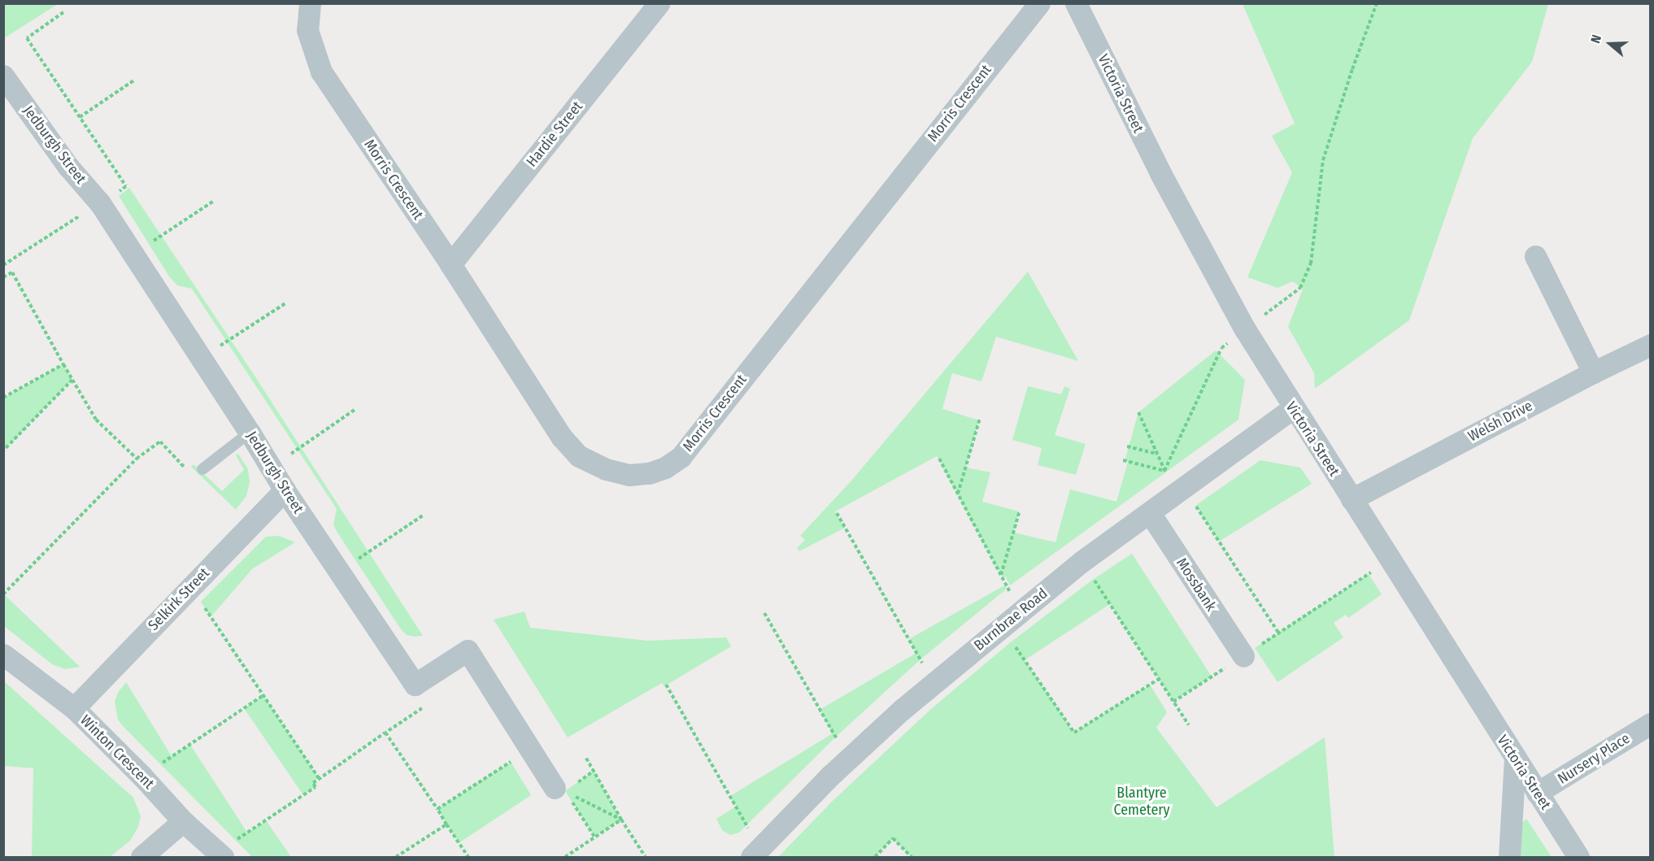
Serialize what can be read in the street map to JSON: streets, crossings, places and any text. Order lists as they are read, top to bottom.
{
  "streets": {
    "street": [
      "Victoria Street",
      "Morris Crescent",
      "Hardie Street",
      "Jedburgh Street",
      "Welsh Drive",
      "Mossbank",
      "Selkirk Street",
      "Burnbrae Road",
      "Winton Crescent",
      "Nursery Place"
    ]
  },
  "crossings": [
    ["Victoria Street", "Welsh Drive"],
    ["Victoria Street", "Burnbrae Road"],
    ["Victoria Street", "Nursery Place"],
    ["Morris Crescent", "Hardie Street"],
    ["Jedburgh Street", "Selkirk Street"],
    ["Mossbank", "Burnbrae Road"],
    ["Selkirk Street", "Winton Crescent"]
  ],
  "parks": ["Blantyre Cemetery"],
  "north": "left"
}
